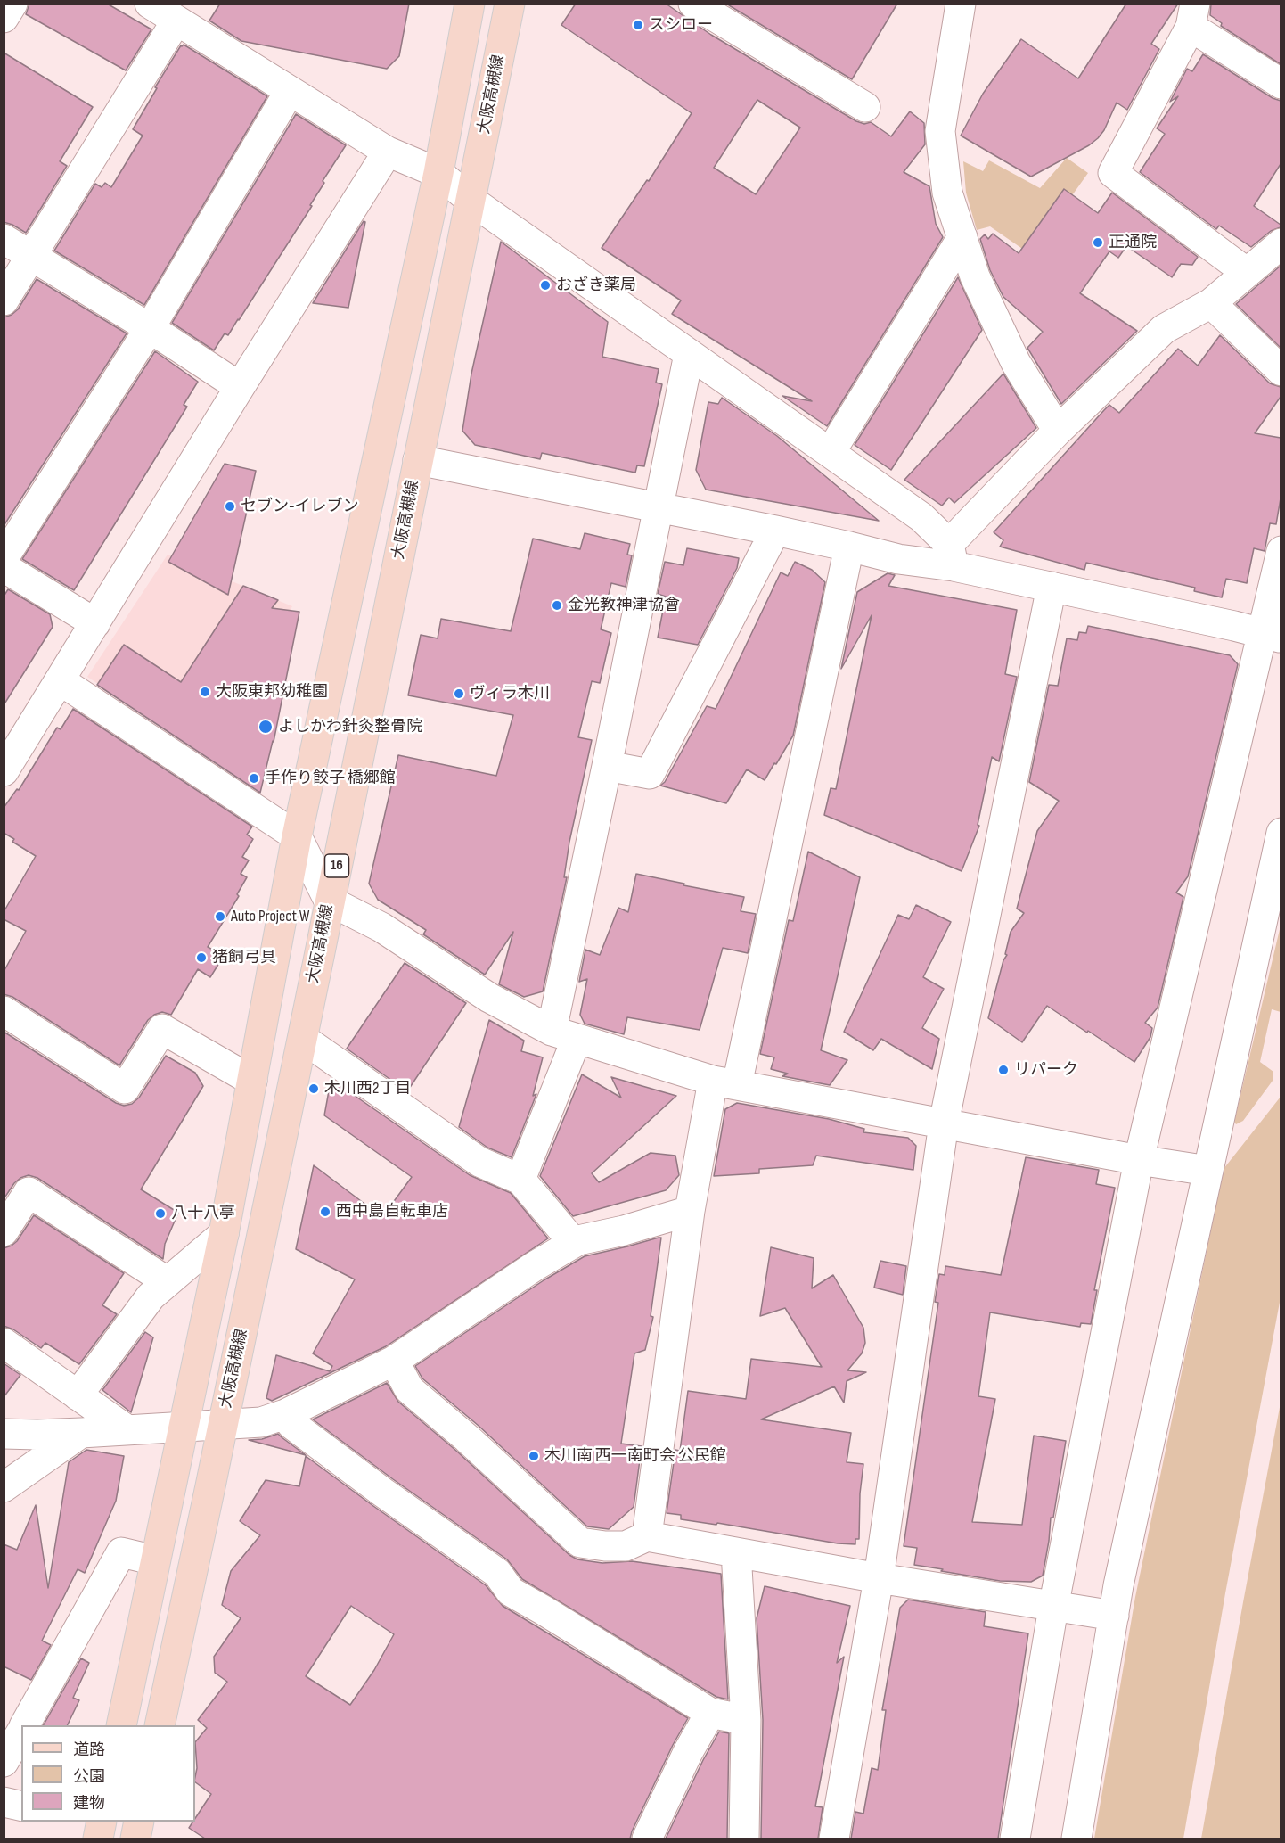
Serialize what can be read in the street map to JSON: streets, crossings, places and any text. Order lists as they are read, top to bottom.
{
  "streets": {
    "main road": ["大阪高槻線", "16"]
  },
  "places": [
    "スシロー",
    "正通院",
    "おざき薬局",
    "セブン-イレブン",
    "金光教神津協會",
    "大阪東邦幼稚園",
    "ヴィラ木川",
    "よしかわ針灸整骨院",
    "手作り餃子 橋郷館",
    "Auto Project W",
    "猪飼弓具",
    "リパーク",
    "木川西2丁目",
    "西中島自転車店",
    "八十八亭",
    "木川南 西一南町会 公民館"
  ],
  "legend": ["道路", "公園", "建物"]
}
